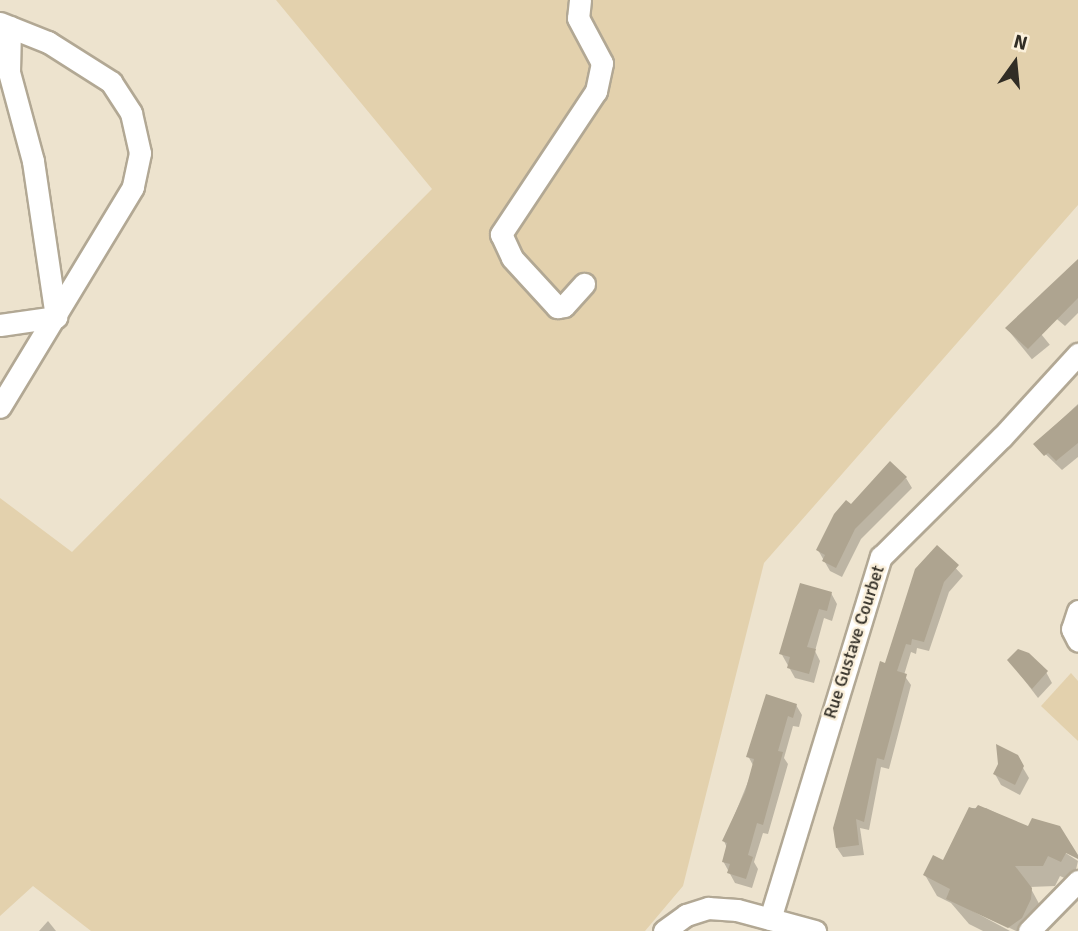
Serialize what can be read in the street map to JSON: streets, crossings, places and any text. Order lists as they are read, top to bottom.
{
  "streets": {
    "street": ["Rue Gustave Courbet"]
  },
  "north": "top"
}
